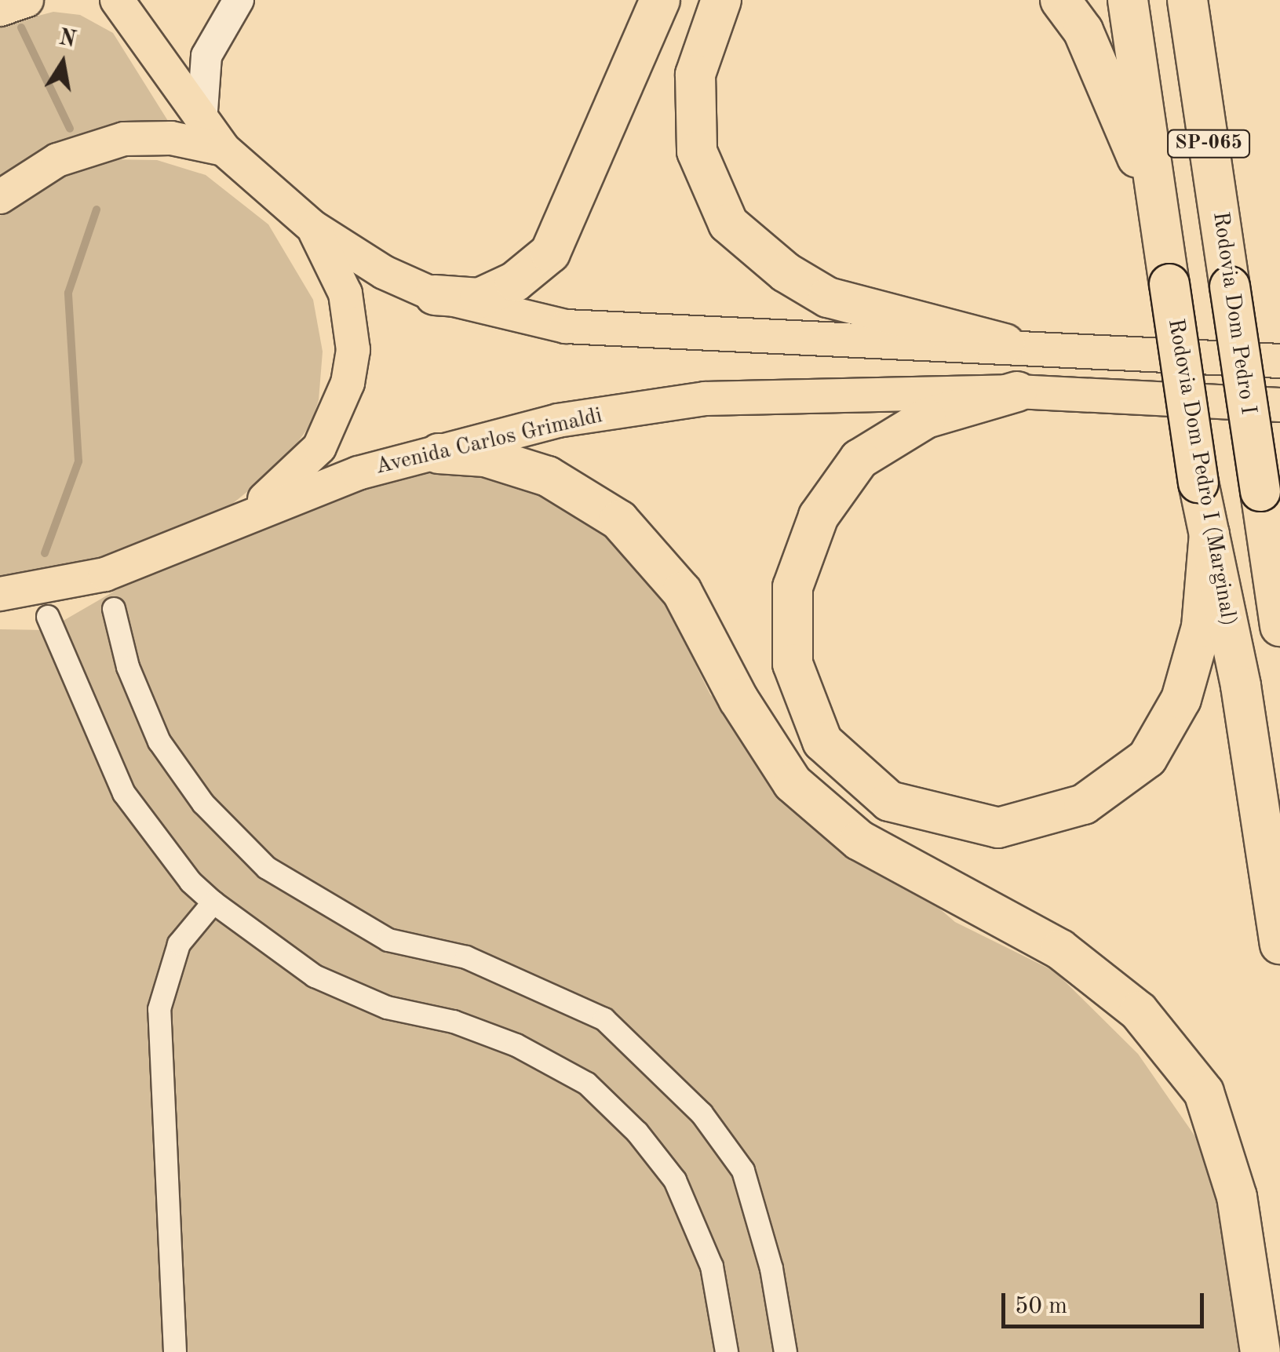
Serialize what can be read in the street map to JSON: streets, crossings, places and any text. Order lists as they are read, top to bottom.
{
  "streets": {
    "highway": ["SP-065", "Rodovia Dom Pedro I", "Rodovia Dom Pedro I (Marginal)"],
    "main road": ["Avenida Carlos Grimaldi"]
  },
  "scale_bar": "50 m",
  "north": "top"
}
